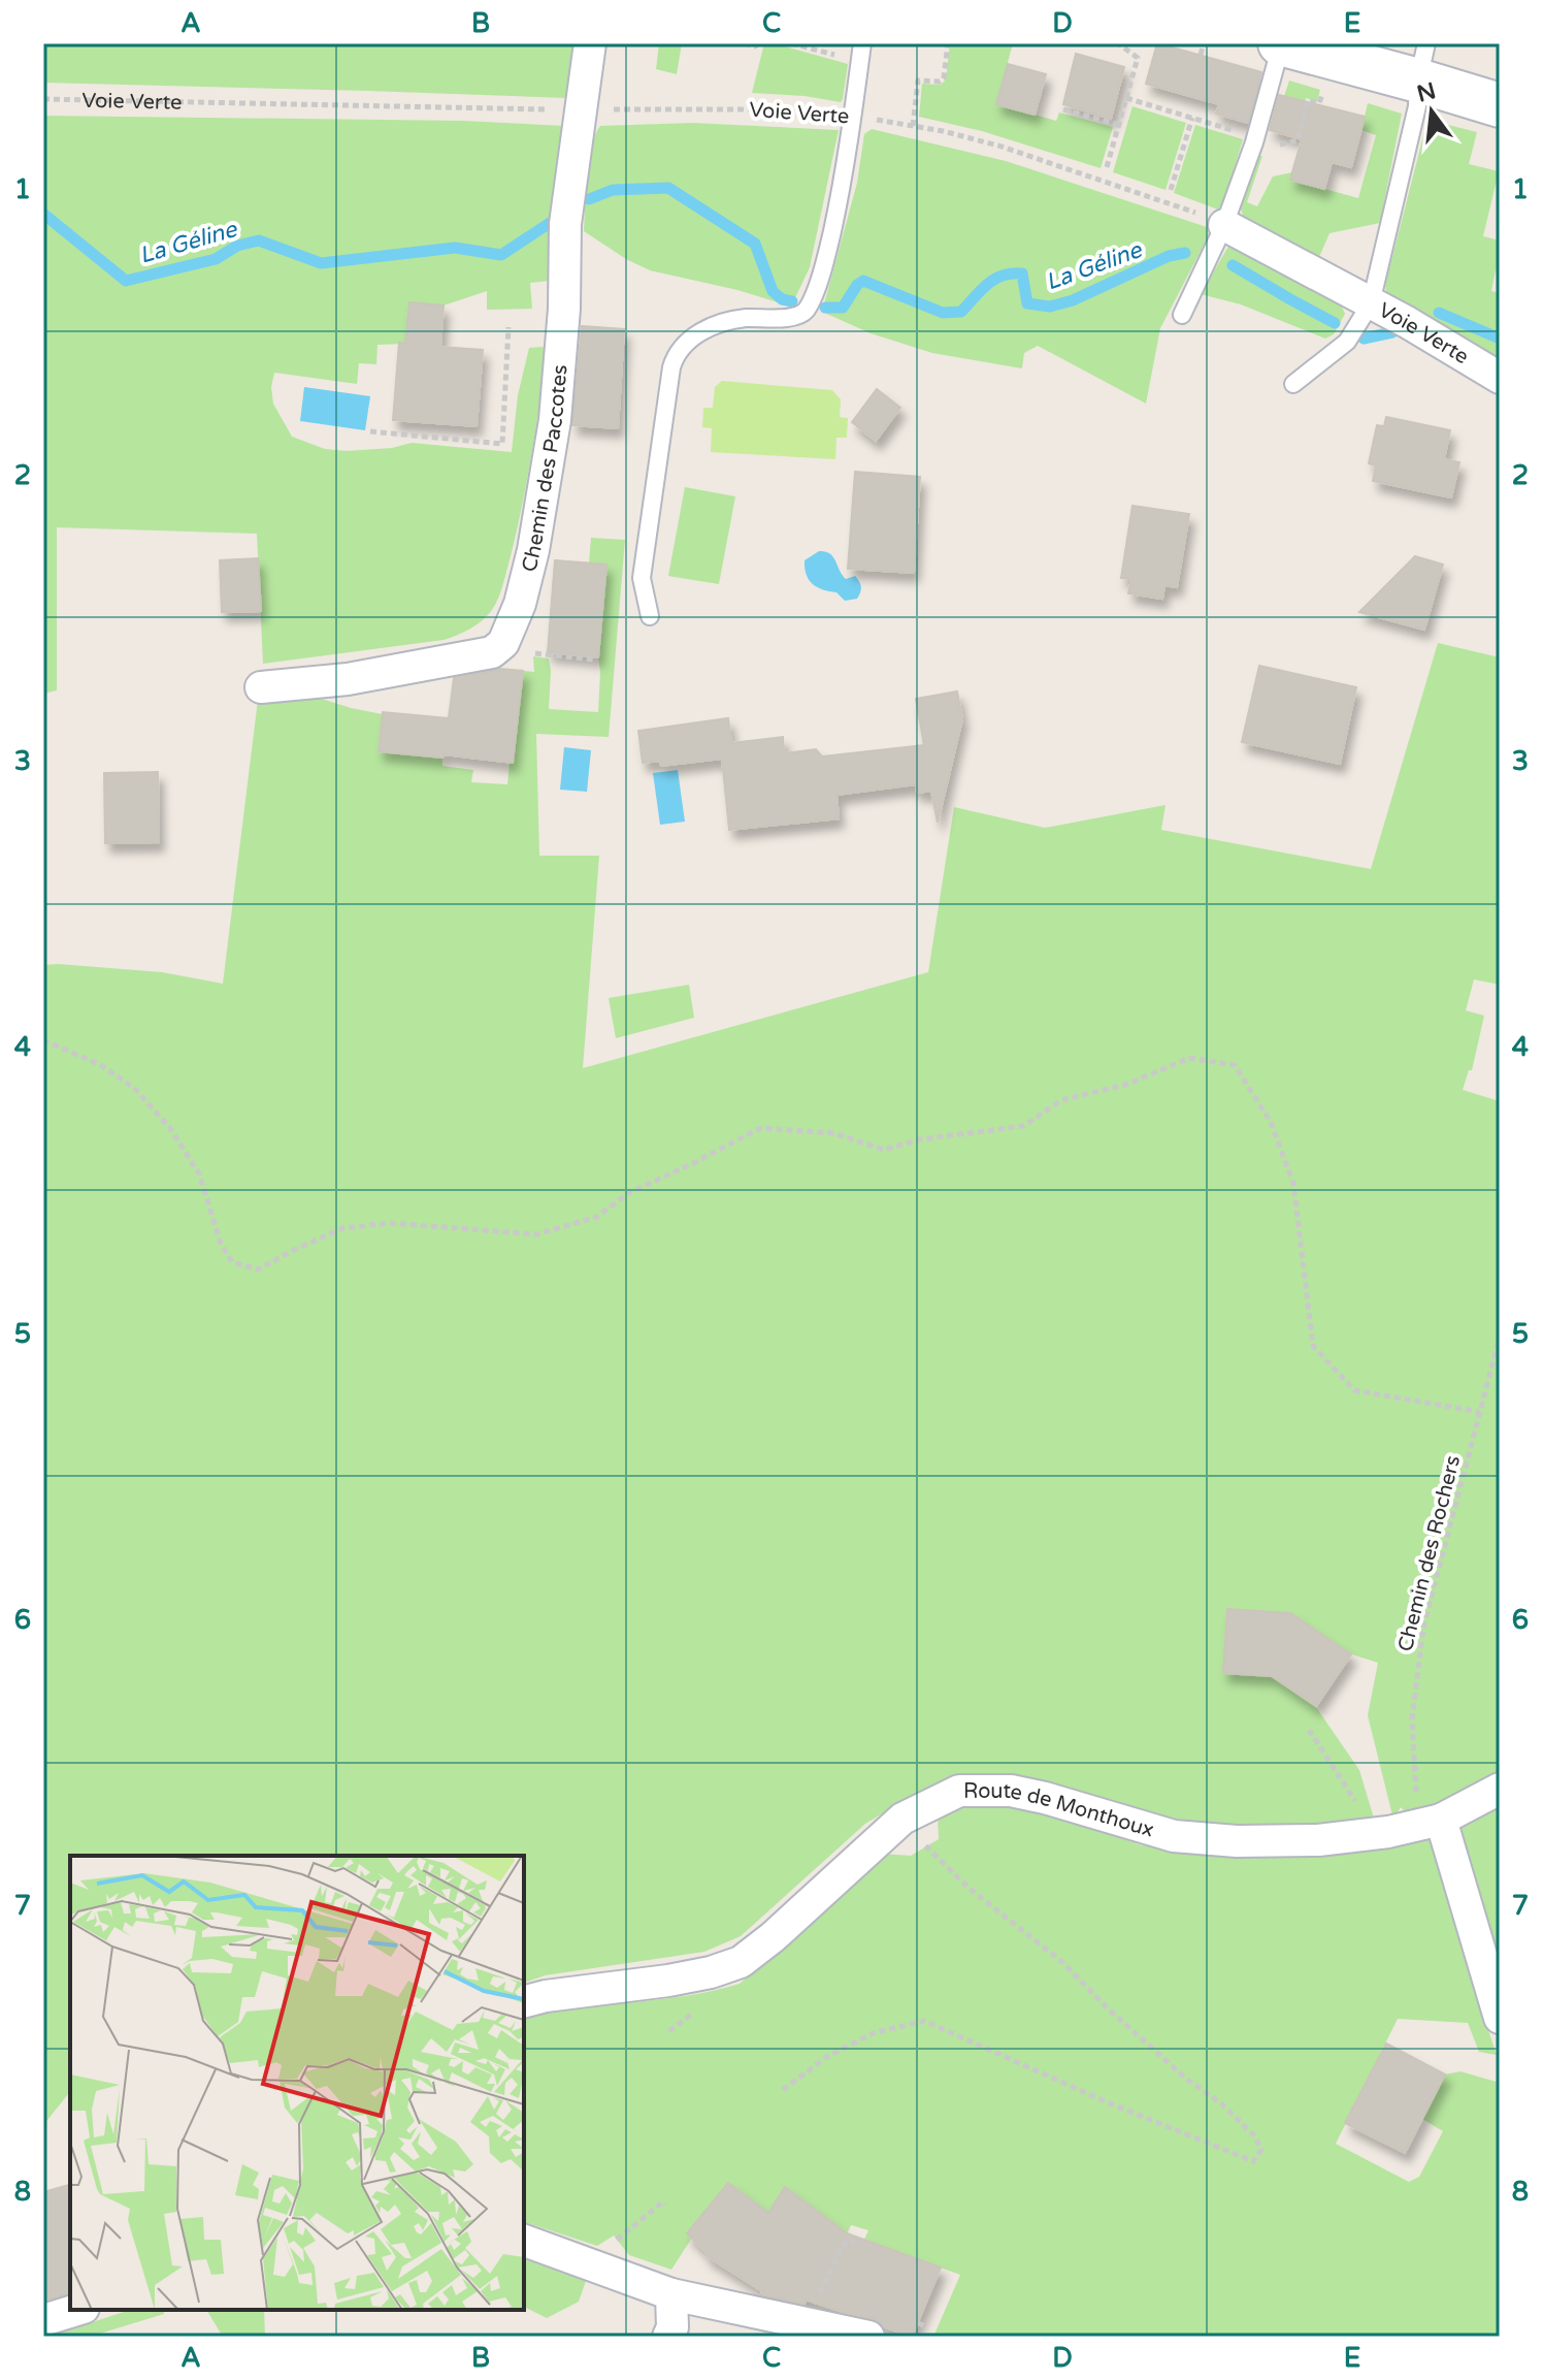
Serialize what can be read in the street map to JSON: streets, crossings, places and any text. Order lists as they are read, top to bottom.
{
  "streets": {
    "street": ["Voie Verte", "Chemin des Paccotes", "Route de Monthoux"],
    "path": ["Chemin des Rochers"]
  },
  "crossings": [
    ["Voie Verte", "Chemin des Paccotes"],
    ["Chemin des Rochers", "Route de Monthoux"]
  ],
  "water": ["La Géline"],
  "north": "top",
  "grid": {
    "columns": [
      "A",
      "B",
      "C",
      "D",
      "E"
    ],
    "rows": [
      "1",
      "2",
      "3",
      "4",
      "5",
      "6",
      "7",
      "8"
    ]
  }
}
